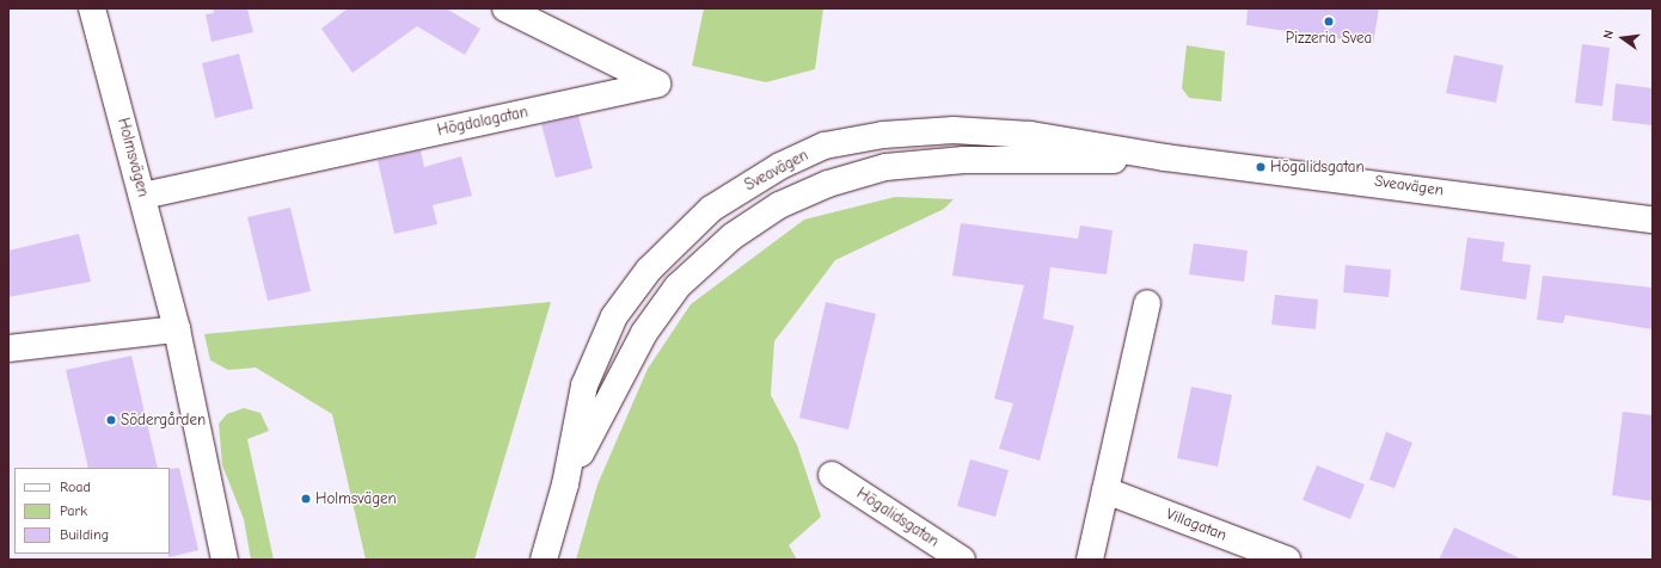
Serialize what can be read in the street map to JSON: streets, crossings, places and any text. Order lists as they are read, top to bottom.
{
  "streets": {
    "main road": [
      "Högdalagatan",
      "Holmsvägen",
      "Sveavägen",
      "Högalidsgatan",
      "Villagatan"
    ]
  },
  "crossings": [
    ["Högdalagatan", "Holmsvägen"]
  ],
  "places": [
    "Pizzeria Svea",
    "Högalidsgatan",
    "Södergården",
    "Holmsvägen"
  ],
  "legend": ["Road", "Park", "Building"],
  "north": "left"
}
